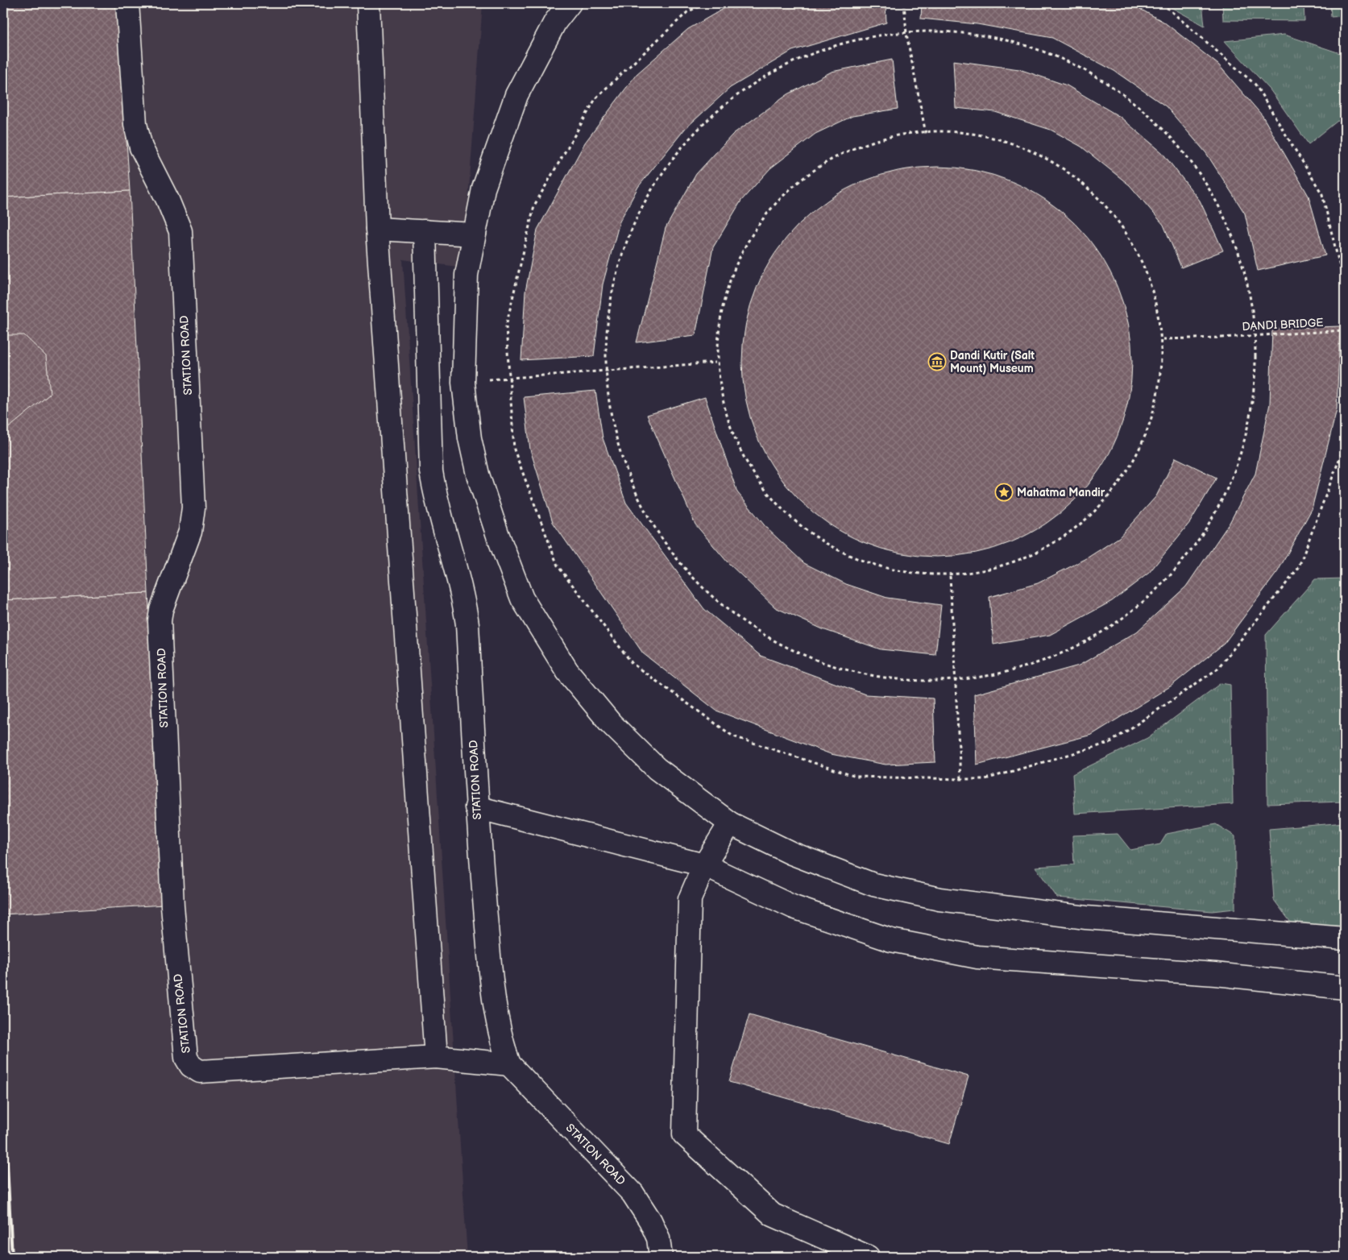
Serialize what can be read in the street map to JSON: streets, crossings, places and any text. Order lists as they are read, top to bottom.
{
  "streets": {
    "lane": ["STATION ROAD"],
    "path": ["DANDI BRIDGE"]
  },
  "places": {
    "museum": ["Dandi Kutir (Salt Mount) Museum"],
    "place": ["Mahatma Mandir"]
  }
}
